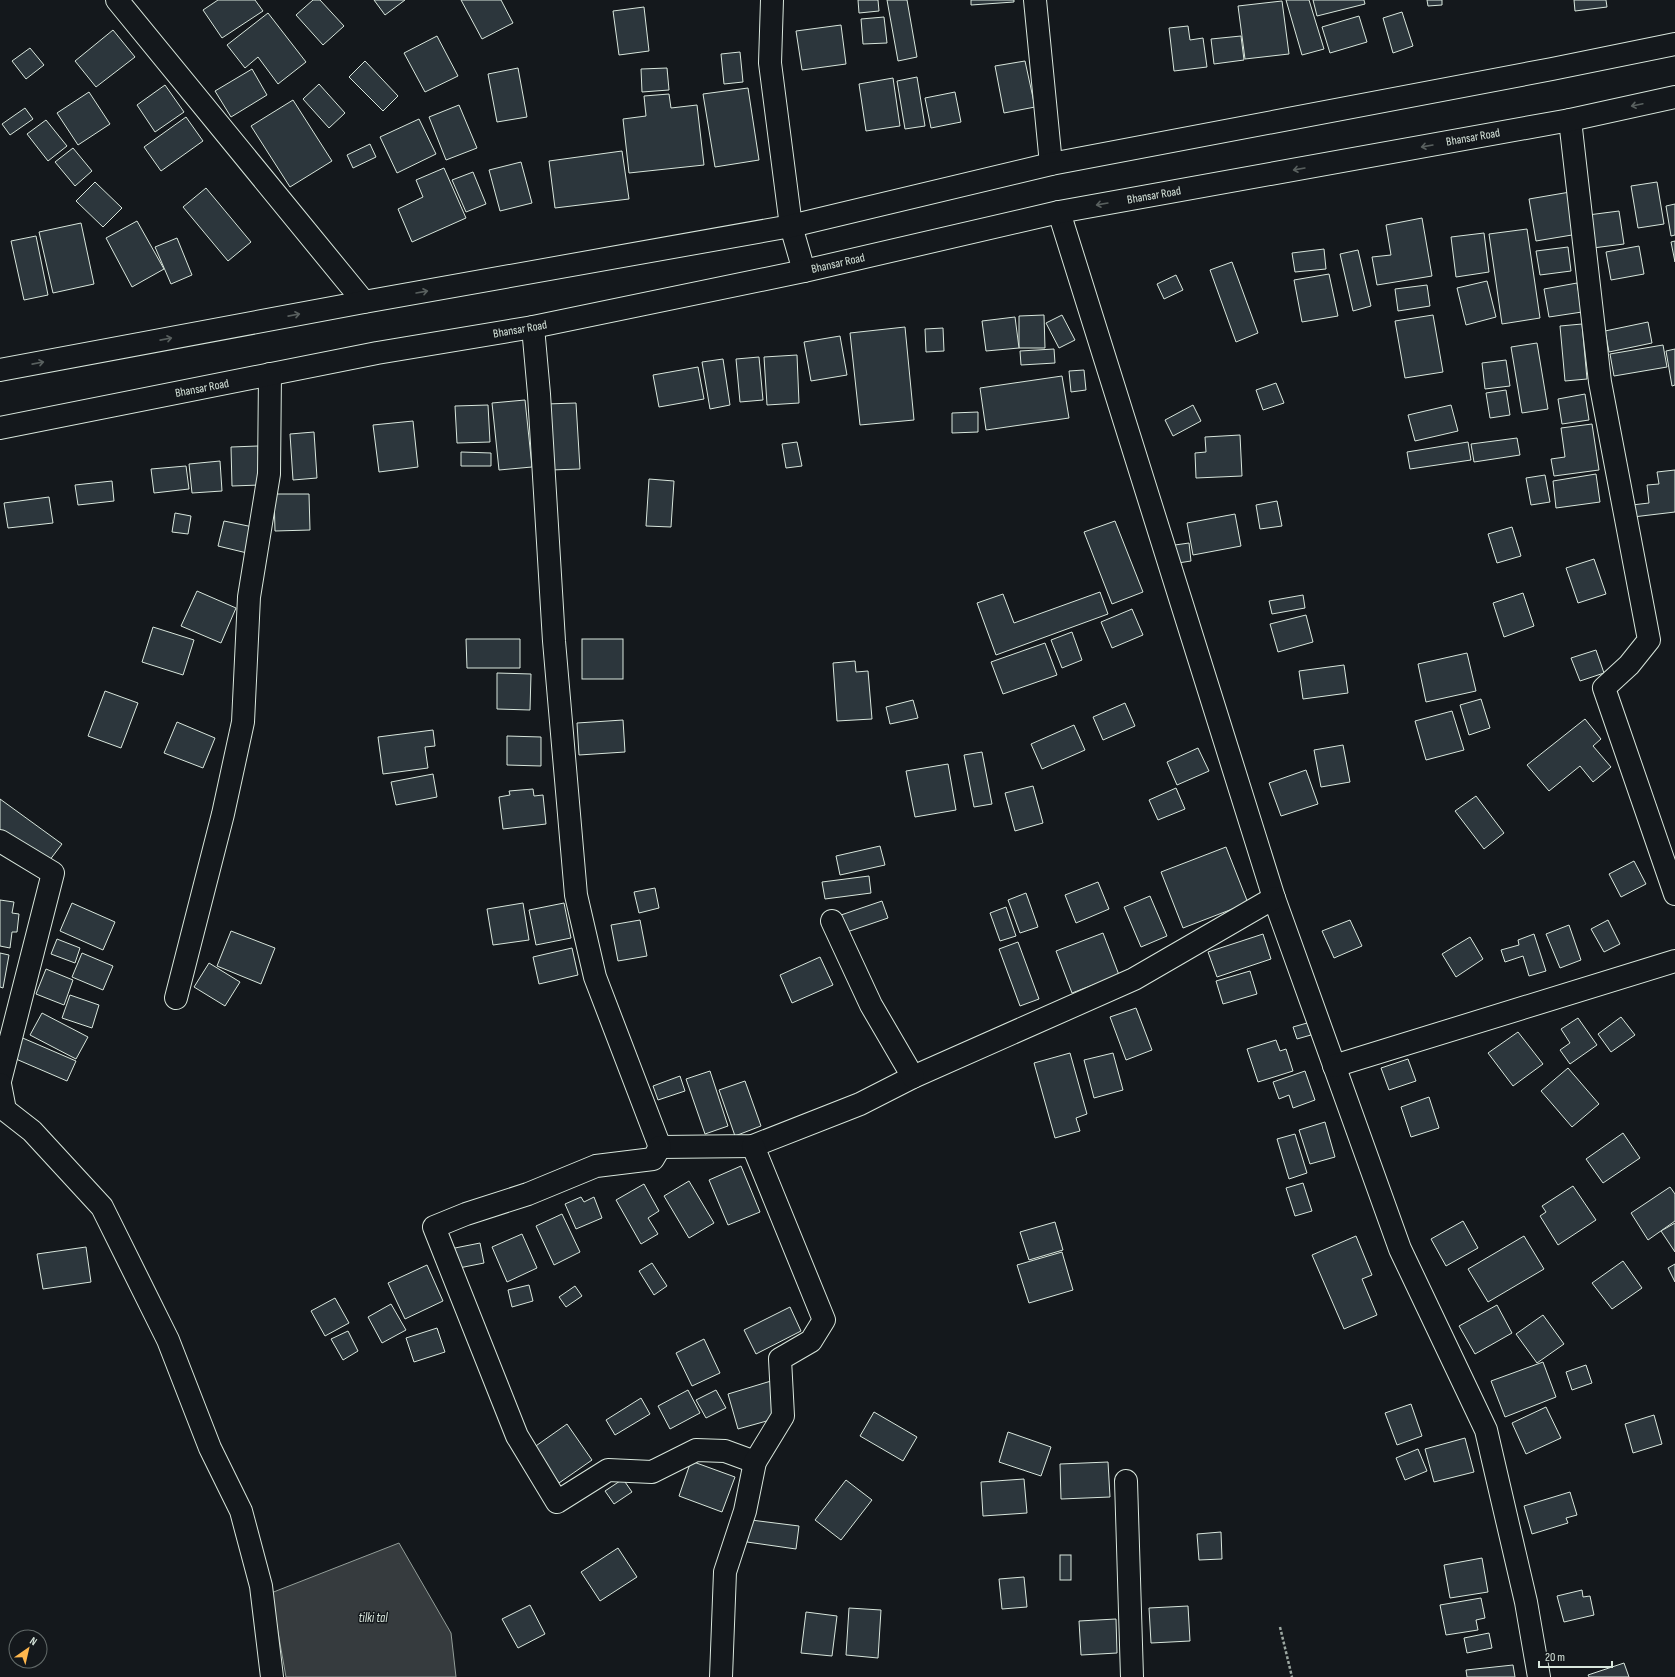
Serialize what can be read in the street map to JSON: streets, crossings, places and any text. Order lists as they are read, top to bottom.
{
  "streets": {
    "main road": ["Bhansar Road"]
  },
  "water": ["tilki tal"],
  "scale_bar": "20 m",
  "north": "top right"
}
